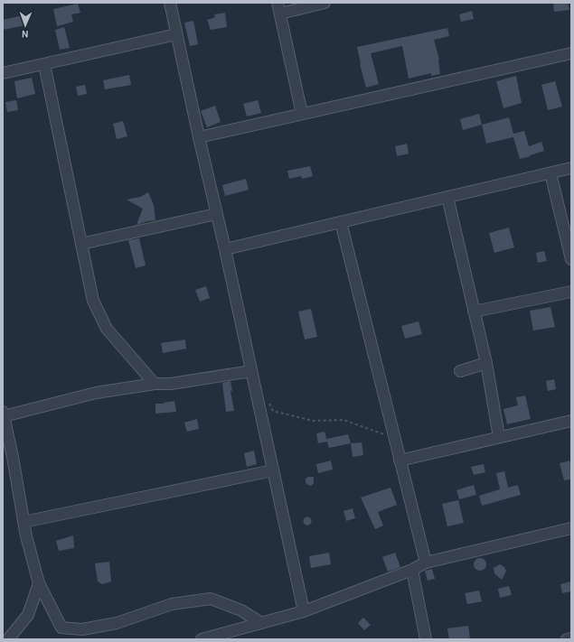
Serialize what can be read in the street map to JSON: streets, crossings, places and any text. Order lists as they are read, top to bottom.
{
  "north": "bottom"
}
